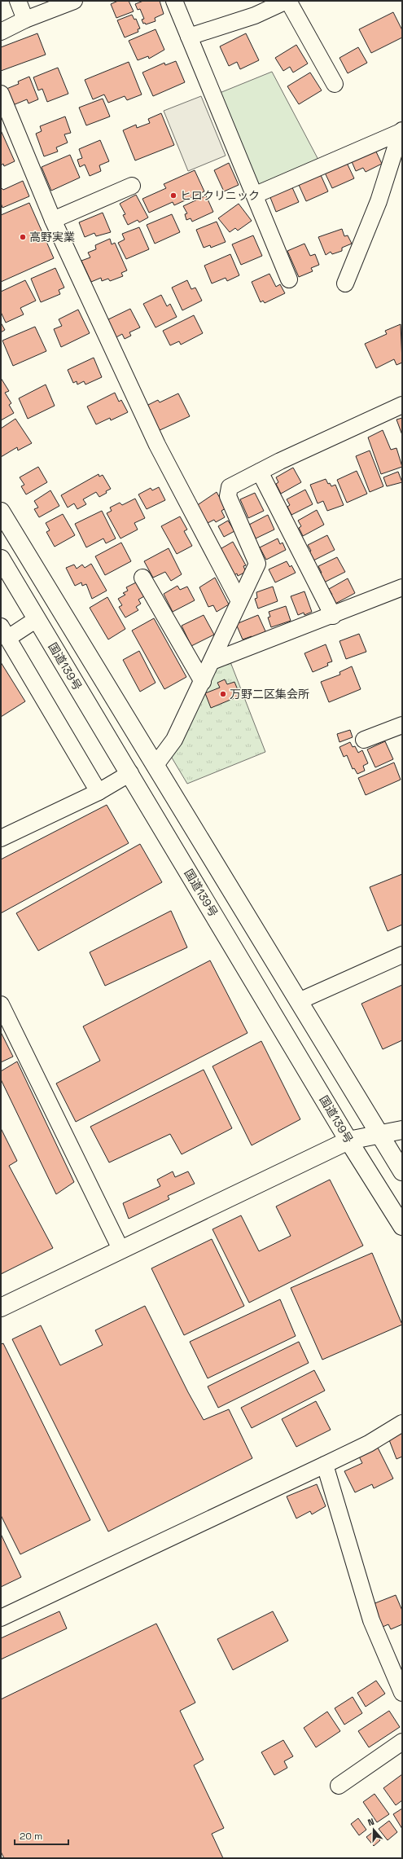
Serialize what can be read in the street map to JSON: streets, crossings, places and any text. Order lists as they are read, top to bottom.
{
  "streets": {
    "main road": ["国道139号"]
  },
  "places": ["ヒロクリニック", "高野実業", "万野二区集会所"],
  "scale_bar": "20 m",
  "north": "top"
}
